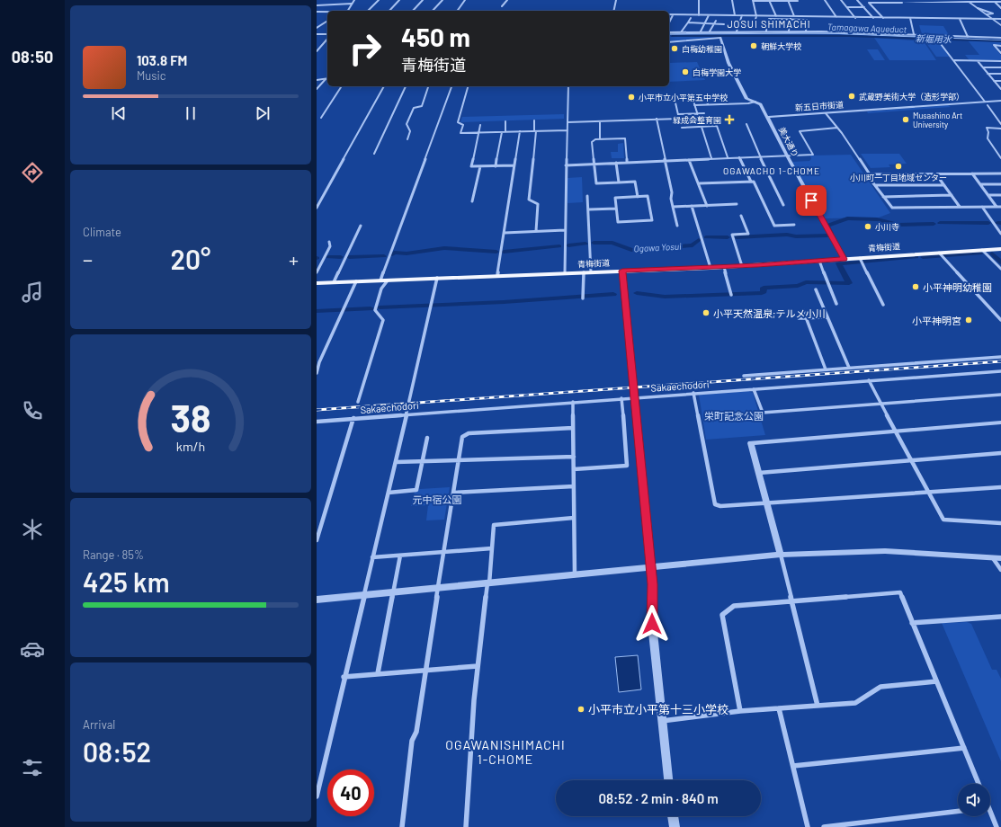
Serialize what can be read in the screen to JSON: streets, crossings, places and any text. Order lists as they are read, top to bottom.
{
  "streets": {
    "main road": ["青梅街道"],
    "street": ["新五日市街道", "美大通り", "Sakaechodori"]
  },
  "crossings": [
    ["新五日市街道", "美大通り"],
    ["美大通り", "青梅街道"]
  ],
  "districts": ["JOSUI SHIMACHI", "OGAWACHO 1-CHOME", "OGAWANISHIMACHI 1-CHOME"],
  "water": ["Tamagawa Aqueduct", "新堀用水", "Ogawa Yosui"],
  "parks": ["栄町記念公園", "元中宿公園"],
  "places": {
    "other": [
      "朝鮮大学校",
      "白梅幼稚園",
      "白梅学園大学",
      "武蔵野美術大学（造形学部）",
      "小平市立小平第五中学校",
      "Musashino Art University",
      "小川町一丁目地域センター",
      "小川寺",
      "小平神明幼稚園",
      "小平天然温泉;テルメ小川",
      "小平神明宮",
      "小平市立小平第十三小学校"
    ],
    "health": ["緑成会整育園"]
  },
  "page": {
    "tabs": "08:50",
    "turn": ["450 m", "青梅街道"],
    "song": ["103.8 FM", "Music"],
    "tile": [
      "Climate",
      ["Range · 85%", "425 km"],
      ["Arrival", "08:52"]
    ],
    "heat": ["−", "20°", "+"],
    "limit": "40",
    "trip": "08:52 · 2 min · 840 m",
    "gauge": ["38", "km/h"]
  }
}
